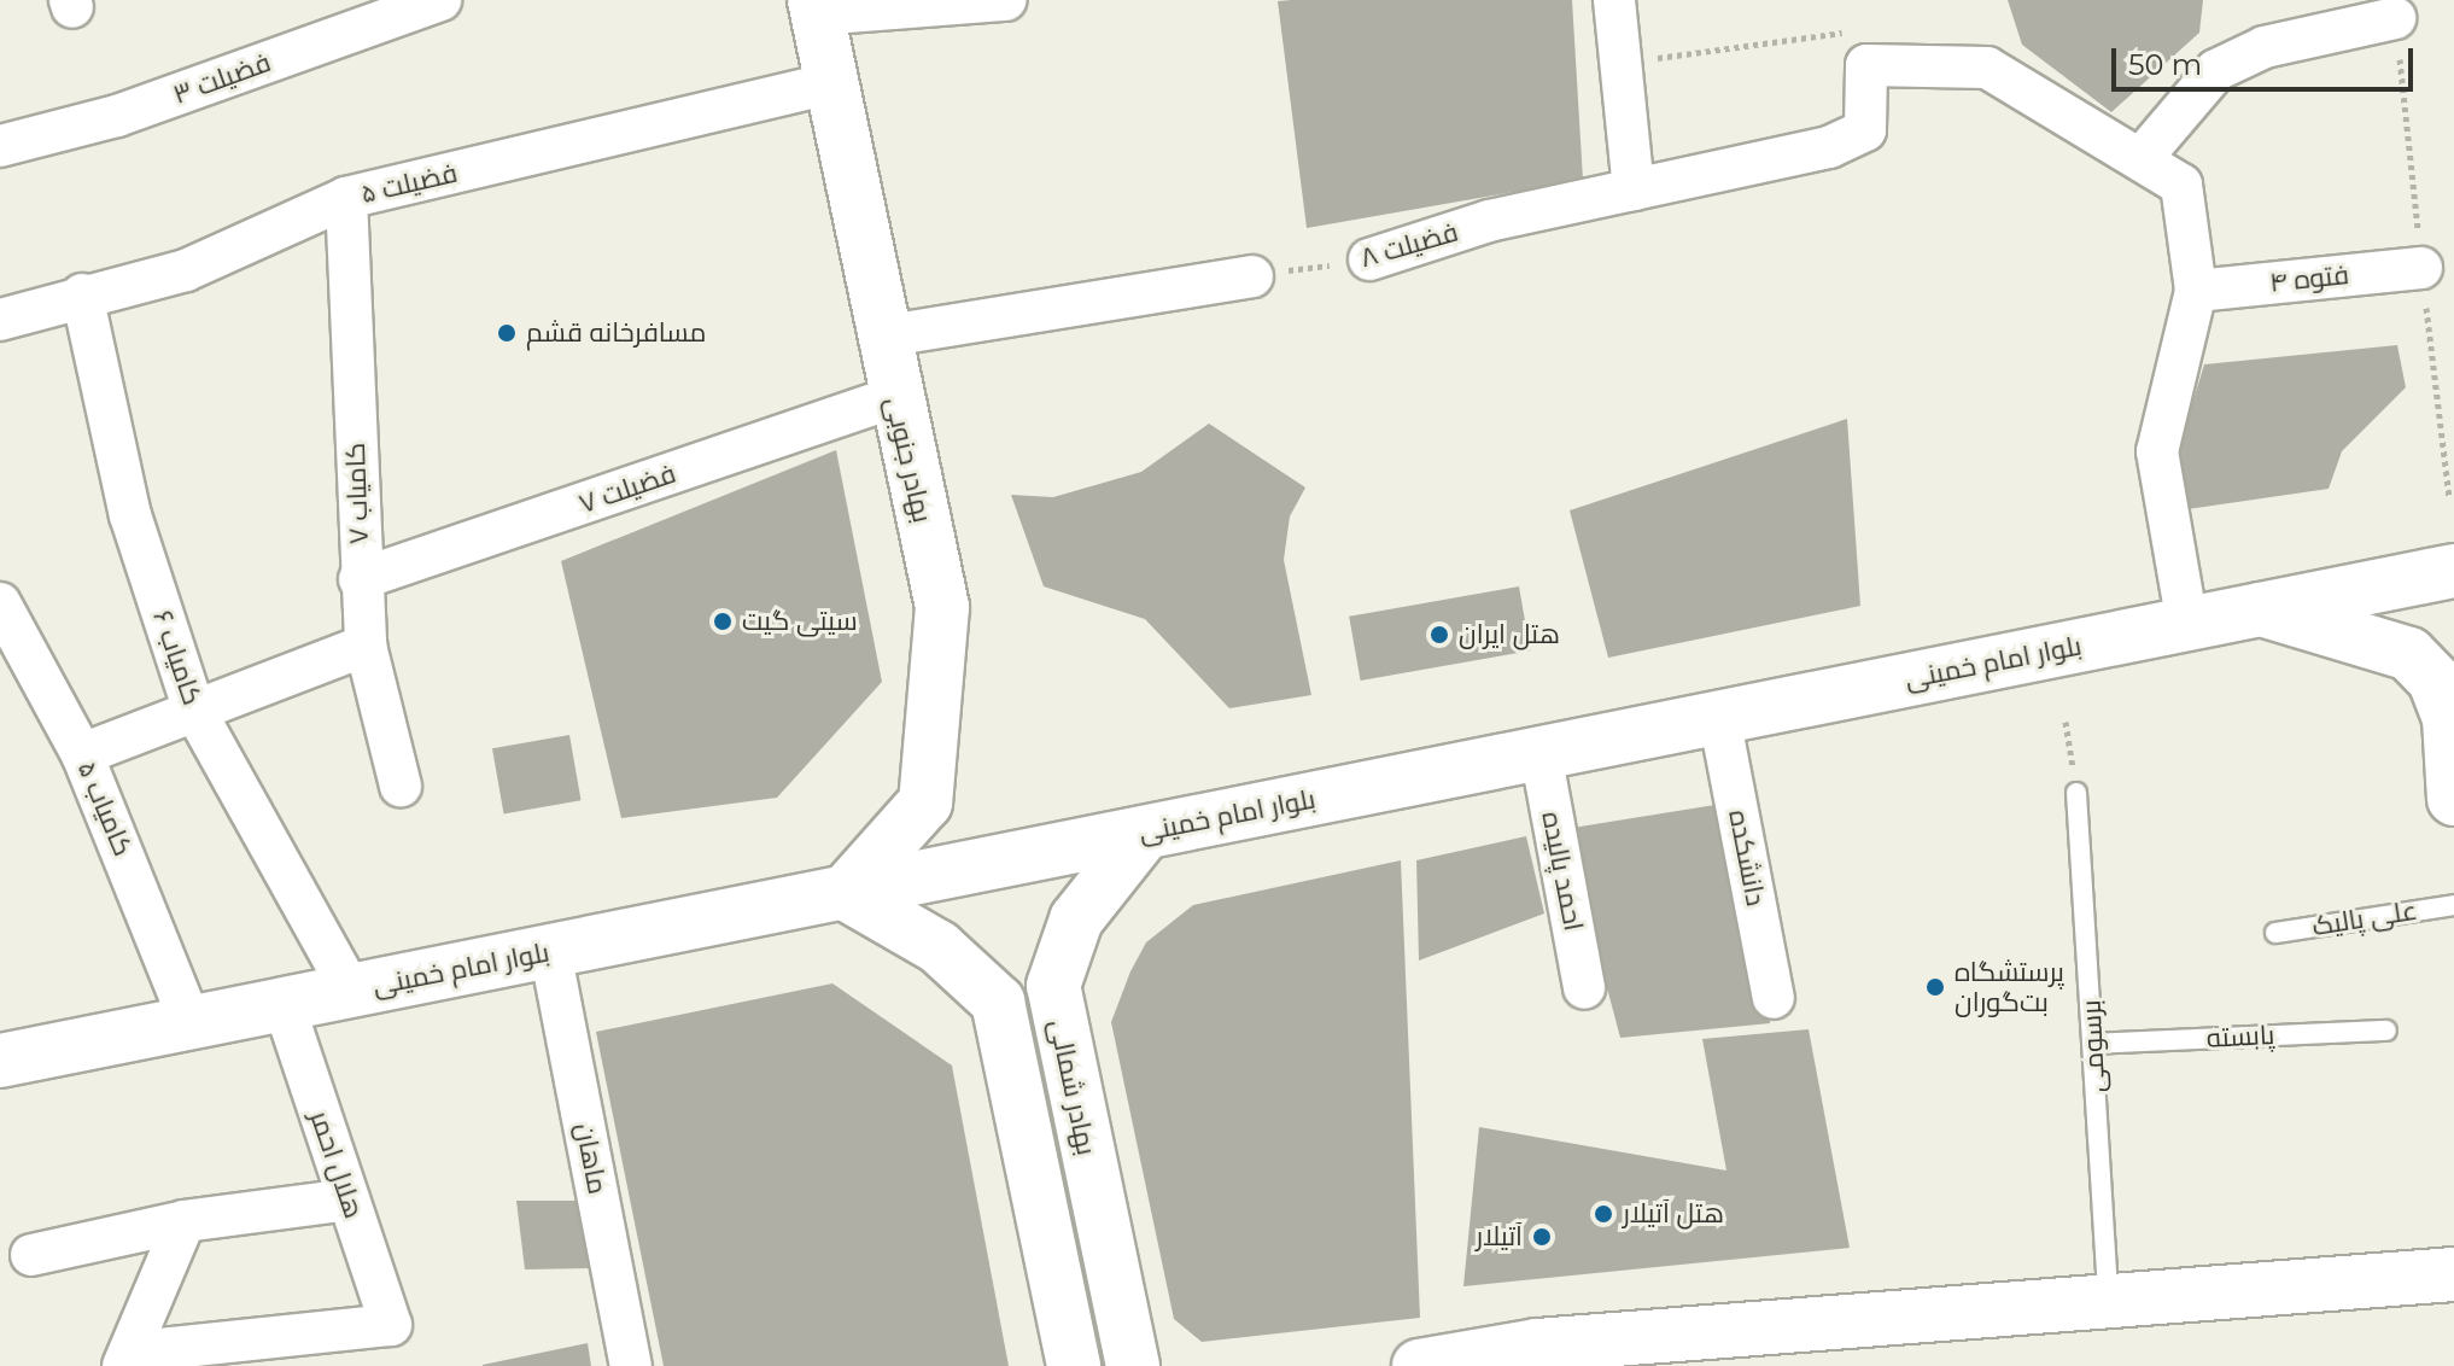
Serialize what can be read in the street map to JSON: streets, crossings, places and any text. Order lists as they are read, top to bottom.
{
  "streets": {
    "main road": ["بهادر جنوبی", "بلوار امام خمینی", "بهادر شمالی"],
    "street": [
      "فضیلت ۳",
      "فضیلت ۵",
      "فضیلت ۸",
      "فتوه ۴",
      "فضیلت ۷",
      "کامیاب ۷",
      "کامیاب ۶",
      "کامیاب ۵",
      "دانشکده",
      "احمد پالیده",
      "ماهان",
      "هلال احمر"
    ],
    "lane": ["علی پالیک", "پابسته", "برسومی"]
  },
  "crossings": [
    ["فضیلت ۵", "بهادر جنوبی"],
    ["فضیلت ۵", "کامیاب ۷"],
    ["فضیلت ۵", "کامیاب ۶"],
    ["بهادر جنوبی", "فضیلت ۷"],
    ["بهادر جنوبی", "بلوار امام خمینی"],
    ["بهادر جنوبی", "بهادر شمالی"],
    ["فضیلت ۷", "کامیاب ۷"],
    ["کامیاب ۶", "بلوار امام خمینی"],
    ["بلوار امام خمینی", "کامیاب ۵"],
    ["بلوار امام خمینی", "دانشکده"],
    ["بلوار امام خمینی", "احمد پالیده"],
    ["بلوار امام خمینی", "بهادر شمالی"],
    ["بلوار امام خمینی", "ماهان"],
    ["بلوار امام خمینی", "هلال احمر"],
    ["پابسته", "برسومی"]
  ],
  "places": [
    "مسافرخانه قشم",
    "سیتی گیت",
    "هتل ایران",
    "پرستشگاه بت‌گوران",
    "هتل آتیلار",
    "آتیلار"
  ],
  "scale_bar": "50 m"
}
